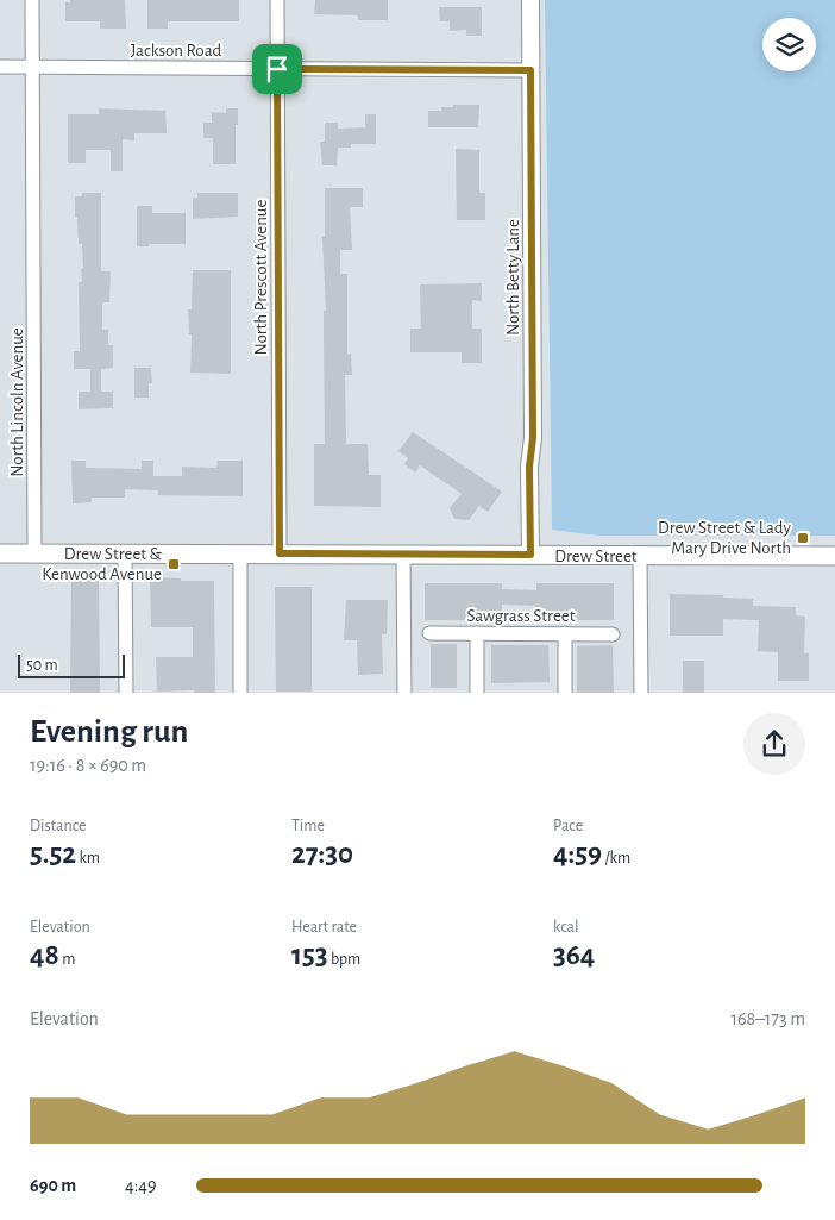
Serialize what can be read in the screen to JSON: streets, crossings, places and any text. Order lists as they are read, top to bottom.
{
  "streets": {
    "main road": ["Drew Street"],
    "street": [
      "Jackson Road",
      "North Prescott Avenue",
      "North Betty Lane",
      "North Lincoln Avenue",
      "Sawgrass Street"
    ]
  },
  "crossings": [
    ["Jackson Road", "North Prescott Avenue"],
    ["Jackson Road", "North Betty Lane"],
    ["Jackson Road", "North Lincoln Avenue"],
    ["North Prescott Avenue", "Drew Street"],
    ["North Betty Lane", "Drew Street"],
    ["North Lincoln Avenue", "Drew Street"]
  ],
  "places": {
    "transit": ["Drew Street & Lady Mary Drive North", "Drew Street & Kenwood Avenue"]
  },
  "scale_bar": "50 m",
  "page": {
    "scale": "50 m",
    "heading": ["Evening run", "19:16 · 8 × 690 m"],
    "stats": [
      ["Distance", "5.52 km"],
      ["Time", "27:30"],
      ["Pace", "4:59 /km"],
      ["Elevation", "48 m"],
      ["Heart rate", "153 bpm"],
      ["kcal", "364"]
    ],
    "chart": ["Elevation", "168–173 m"],
    "list": [
      {
        "name": "690 m",
        "note": "4:49"
      }
    ]
  }
}
